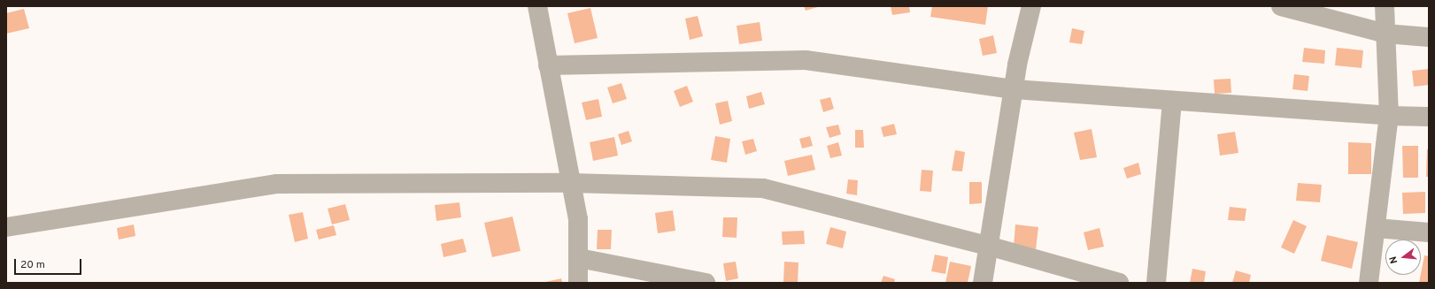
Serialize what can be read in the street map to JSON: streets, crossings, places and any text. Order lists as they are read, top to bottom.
{
  "scale_bar": "20 m",
  "north": "left"
}
